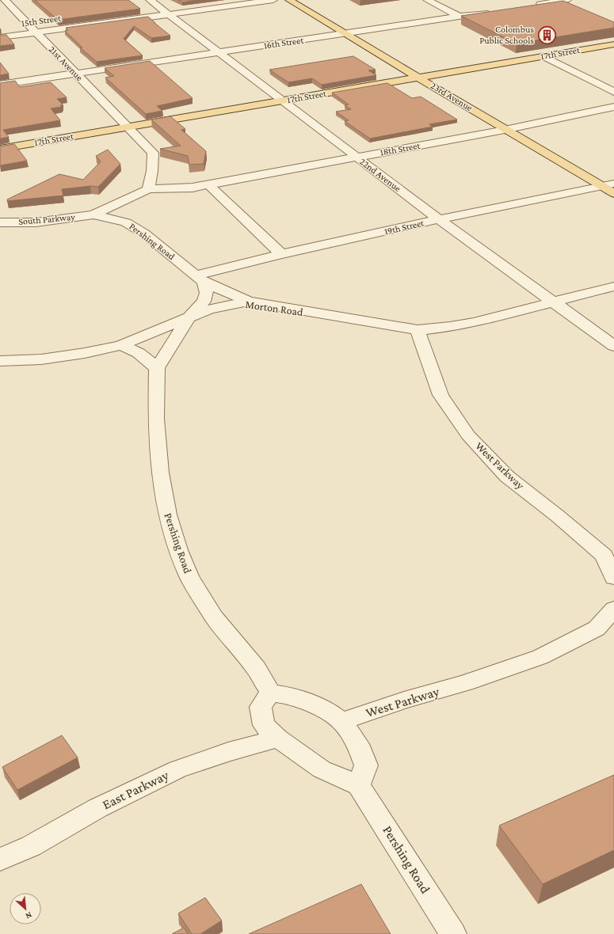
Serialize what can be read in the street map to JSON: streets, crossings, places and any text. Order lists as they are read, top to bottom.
{
  "streets": {
    "main road": ["17th Street", "23rd Avenue"],
    "street": [
      "15th Street",
      "16th Street",
      "21st Avenue",
      "18th Street",
      "22nd Avenue",
      "South Parkway",
      "19th Street",
      "Pershing Road",
      "Morton Road",
      "West Parkway",
      "East Parkway"
    ]
  },
  "crossings": [
    ["15th Street", "21st Avenue"],
    ["15th Street", "22nd Avenue"],
    ["16th Street", "21st Avenue"],
    ["16th Street", "23rd Avenue"],
    ["16th Street", "22nd Avenue"],
    ["17th Street", "21st Avenue"],
    ["17th Street", "23rd Avenue"],
    ["17th Street", "22nd Avenue"],
    ["23rd Avenue", "18th Street"],
    ["23rd Avenue", "19th Street"],
    ["18th Street", "22nd Avenue"],
    ["22nd Avenue", "19th Street"],
    ["22nd Avenue", "Morton Road"],
    ["South Parkway", "Pershing Road"],
    ["19th Street", "Pershing Road"],
    ["Pershing Road", "Morton Road"],
    ["Morton Road", "West Parkway"]
  ],
  "places": {
    "building": ["Colombus Public Schools"]
  },
  "north": "bottom right"
}
